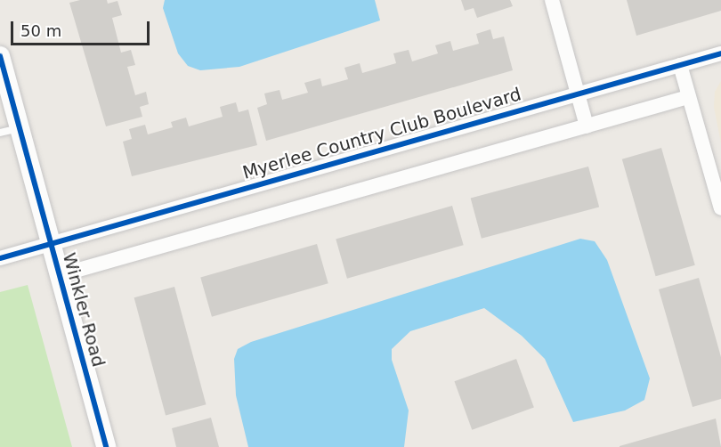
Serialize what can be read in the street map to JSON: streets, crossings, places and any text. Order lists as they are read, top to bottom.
{
  "streets": {
    "street": ["Myerlee Country Club Boulevard", "Winkler Road"]
  },
  "crossings": [
    ["Myerlee Country Club Boulevard", "Winkler Road"]
  ],
  "scale_bar": "50 m"
}
